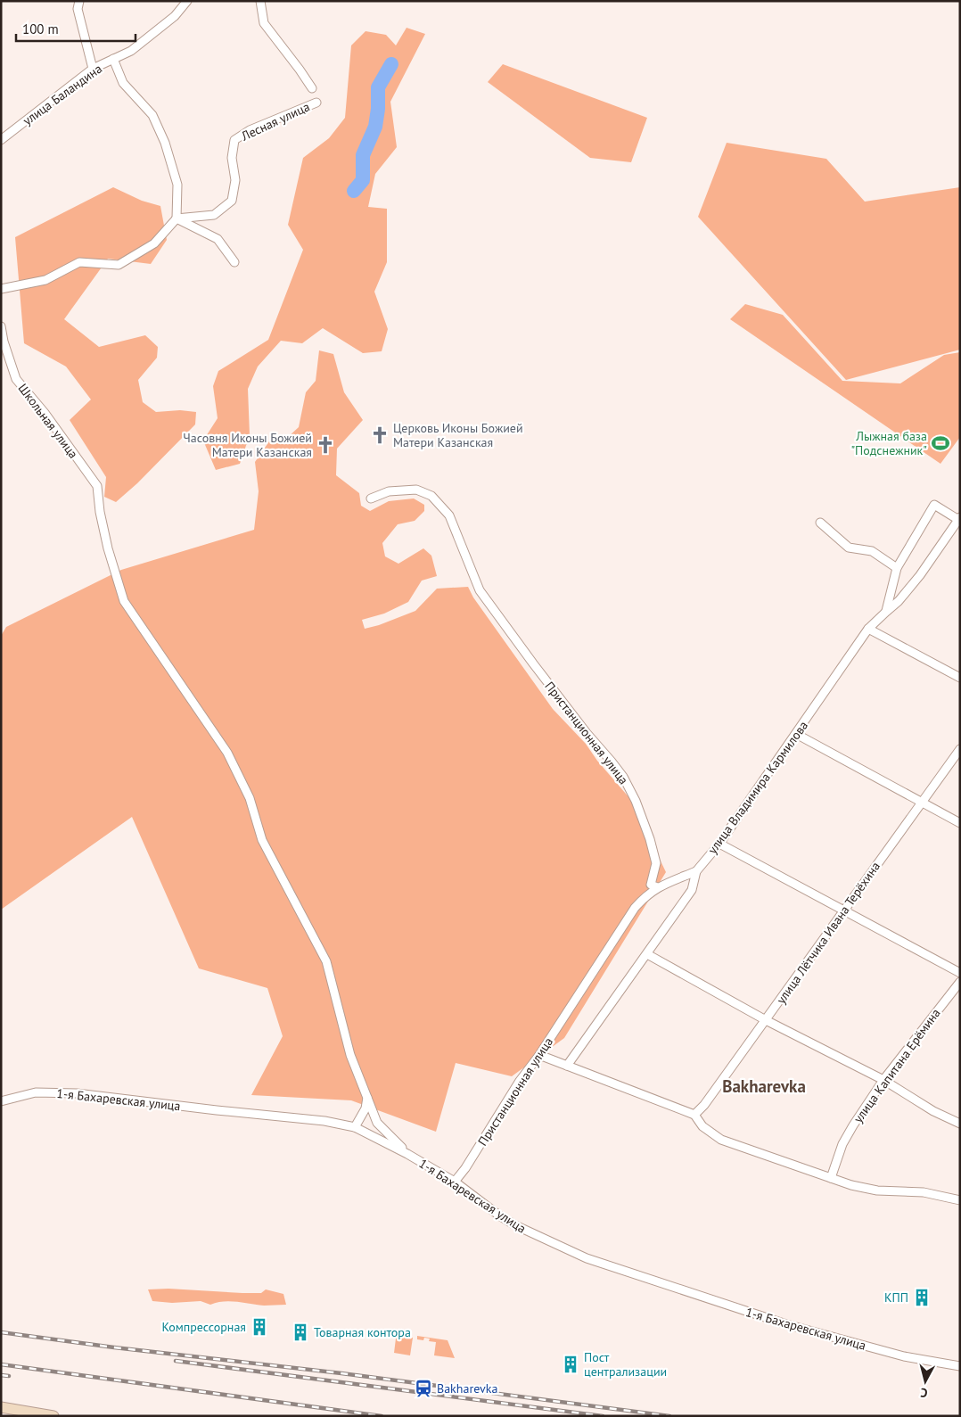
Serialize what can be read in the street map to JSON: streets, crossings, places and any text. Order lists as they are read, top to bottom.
{
  "streets": {
    "street": [
      "улица Баландина",
      "Лесная улица",
      "Школьная улица",
      "Пристанционная улица",
      "улица Владимира Кармилова",
      "улица Лётчика Ивана Терёхина",
      "улица Капитана Ерёмина",
      "1-я Бахаревская улица"
    ]
  },
  "crossings": [
    ["Школьная улица", "1-я Бахаревская улица"],
    ["Пристанционная улица", "1-я Бахаревская улица"]
  ],
  "districts": ["Bakharevka"],
  "places": {
    "church": ["Церковь Иконы Божией Матери Казанская", "Часовня Иконы Божией Матери Казанская"],
    "sports": ["Лыжная база \"Подснежник\""],
    "building": [
      "КПП",
      "Компрессорная",
      "Товарная контора",
      "Пост централизации"
    ],
    "station": ["Bakharevka"]
  },
  "scale_bar": "100 m",
  "north": "bottom"
}
